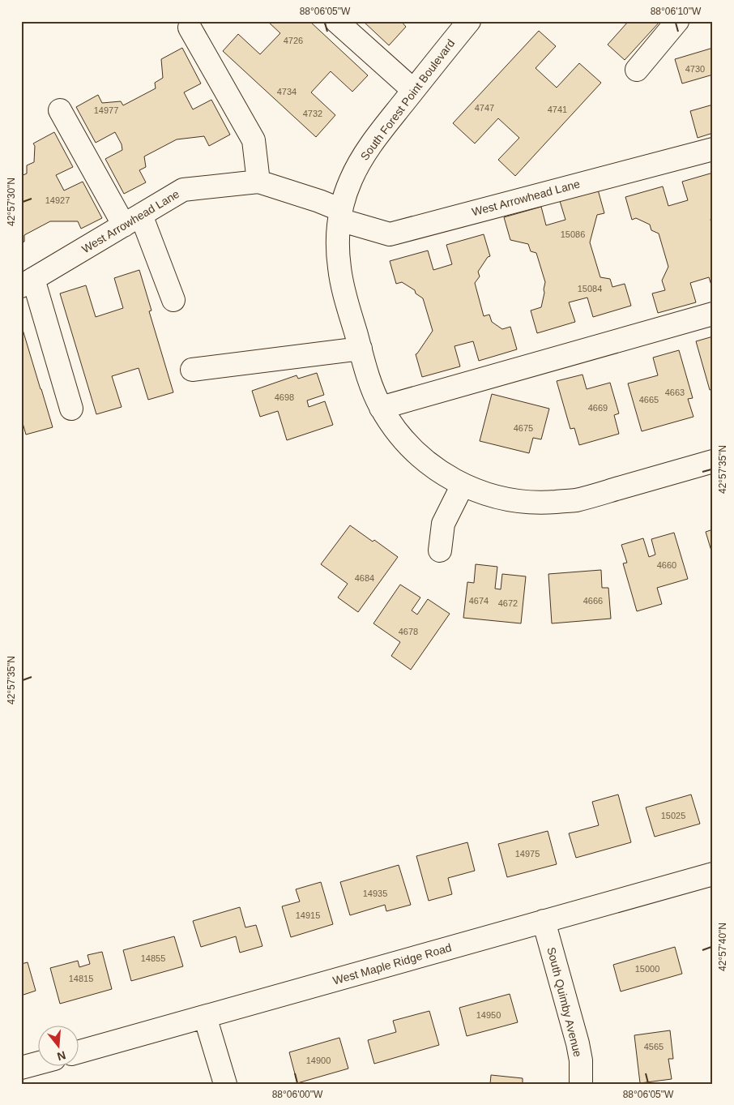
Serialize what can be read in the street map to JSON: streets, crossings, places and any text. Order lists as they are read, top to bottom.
{
  "streets": {
    "street": [
      "South Forest Point Boulevard",
      "West Arrowhead Lane",
      "West Maple Ridge Road",
      "South Quimby Avenue"
    ]
  },
  "crossings": [
    ["South Forest Point Boulevard", "West Arrowhead Lane"],
    ["West Maple Ridge Road", "South Quimby Avenue"]
  ],
  "house_numbers": [
    "4726",
    "4730",
    "4734",
    "4747",
    "4741",
    "14977",
    "4732",
    "14927",
    "15086",
    "15084",
    "4663",
    "4698",
    "4665",
    "4669",
    "4675",
    "4660",
    "4684",
    "4674",
    "4666",
    "4672",
    "4678",
    "15025",
    "14975",
    "14935",
    "14915",
    "14855",
    "15000",
    "14815",
    "14950",
    "4565",
    "14900"
  ],
  "north": "bottom",
  "coordinates": [
    "88°06'05\"W",
    "88°06'10\"W",
    "42°57'30\"N",
    "42°57'35\"N",
    "42°57'40\"N",
    "88°06'00\"W"
  ]
}
